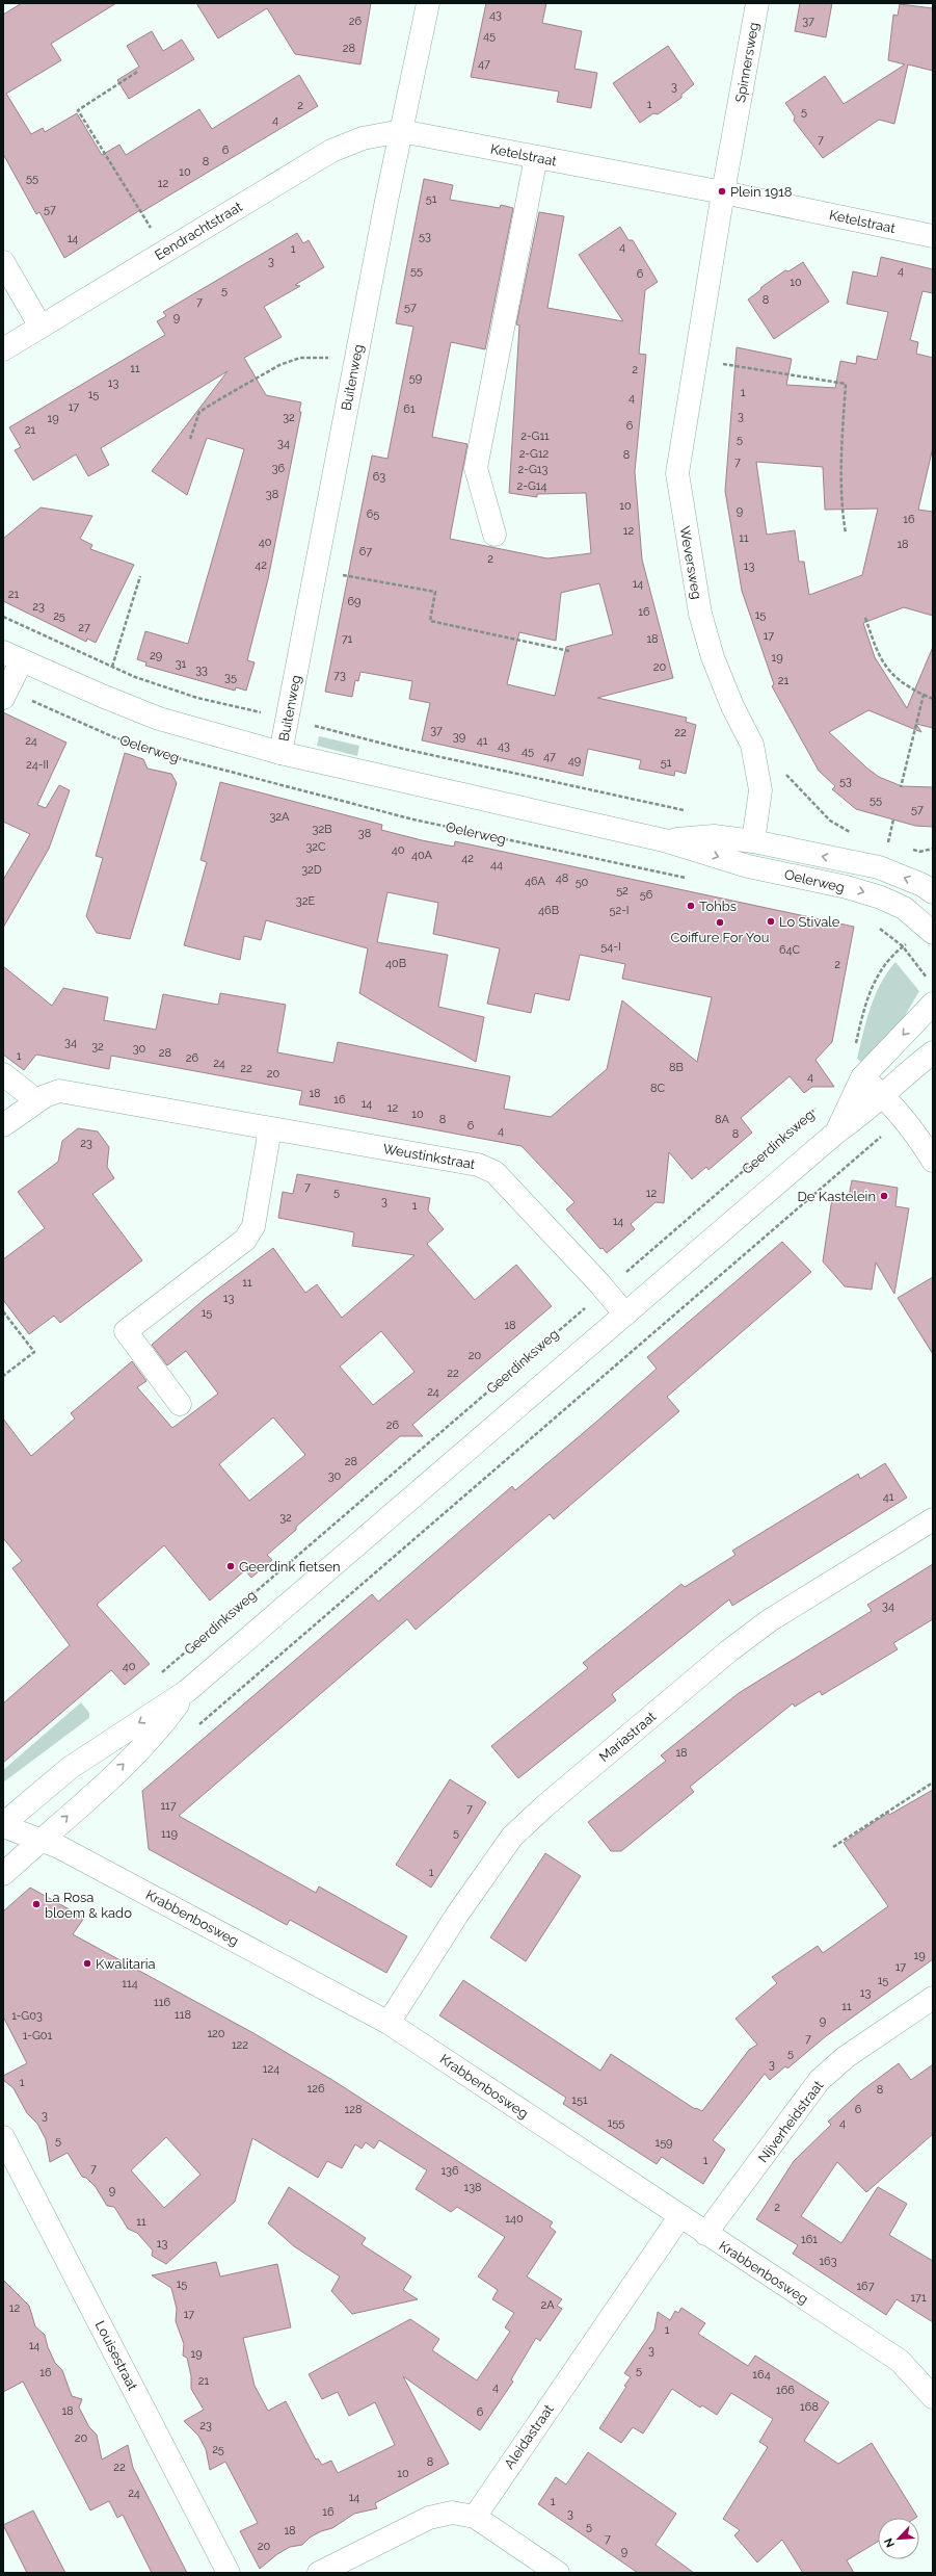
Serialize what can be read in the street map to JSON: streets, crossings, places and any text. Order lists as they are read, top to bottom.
{
  "streets": {
    "street": [
      "Spinnersweg",
      "Ketelstraat",
      "Eendrachtstraat",
      "Buitenweg",
      "Weversweg",
      "Oelerweg",
      "Weustinkstraat",
      "Mariastraat",
      "Krabbenbosweg",
      "Nijverheidstraat",
      "Louisestraat",
      "Aleidastraat"
    ],
    "path": ["Geerdinksweg"]
  },
  "crossings": [
    ["Spinnersweg", "Ketelstraat"],
    ["Spinnersweg", "Weversweg"],
    ["Ketelstraat", "Eendrachtstraat"],
    ["Ketelstraat", "Buitenweg"],
    ["Ketelstraat", "Weversweg"],
    ["Eendrachtstraat", "Buitenweg"],
    ["Buitenweg", "Oelerweg"],
    ["Weversweg", "Oelerweg"],
    ["Geerdinksweg", "Weustinkstraat"],
    ["Mariastraat", "Krabbenbosweg"],
    ["Krabbenbosweg", "Nijverheidstraat"],
    ["Krabbenbosweg", "Aleidastraat"]
  ],
  "places": [
    "Plein 1918",
    "Tohbs",
    "Lo Stivale",
    "Coiffure For You",
    "De Kastelein",
    "Geerdink fietsen",
    "La Rosa bloem & kado",
    "Kwalitaria"
  ],
  "house_numbers": [
    "43",
    "26",
    "37",
    "45",
    "28",
    "47",
    "3",
    "1",
    "2",
    "5",
    "4",
    "7",
    "6",
    "8",
    "10",
    "55",
    "12",
    "51",
    "57",
    "53",
    "14",
    "4",
    "1",
    "3",
    "55",
    "4",
    "6",
    "10",
    "5",
    "8",
    "7",
    "57",
    "9",
    "11",
    "2",
    "59",
    "13",
    "1",
    "15",
    "4",
    "17",
    "61",
    "3",
    "32",
    "19",
    "6",
    "21",
    "2-G11",
    "5",
    "34",
    "2-G12",
    "8",
    "7",
    "36",
    "2-G13",
    "63",
    "2-G14",
    "38",
    "10",
    "9",
    "65",
    "16",
    "12",
    "11",
    "40",
    "18",
    "67",
    "2",
    "42",
    "13",
    "14",
    "21",
    "69",
    "23",
    "16",
    "15",
    "25",
    "27",
    "17",
    "71",
    "18",
    "29",
    "19",
    "31",
    "20",
    "33",
    "73",
    "35",
    "21",
    "37",
    "22",
    "39",
    "24",
    "41",
    "43",
    "45",
    "47",
    "49",
    "51",
    "24-II",
    "53",
    "55",
    "57",
    "32A",
    "32B",
    "38",
    "32C",
    "40",
    "40A",
    "42",
    "44",
    "32D",
    "48",
    "46A",
    "50",
    "52",
    "56",
    "32E",
    "46B",
    "52-I",
    "54-I",
    "64C",
    "40B",
    "2",
    "34",
    "32",
    "30",
    "28",
    "1",
    "26",
    "24",
    "8B",
    "22",
    "20",
    "4",
    "8C",
    "18",
    "16",
    "14",
    "12",
    "10",
    "8",
    "8A",
    "6",
    "4",
    "8",
    "23",
    "7",
    "5",
    "12",
    "3",
    "1",
    "14",
    "11",
    "13",
    "15",
    "18",
    "20",
    "22",
    "24",
    "26",
    "28",
    "30",
    "41",
    "32",
    "34",
    "40",
    "18",
    "117",
    "7",
    "5",
    "119",
    "1",
    "19",
    "17",
    "15",
    "114",
    "13",
    "116",
    "11",
    "118",
    "1-G03",
    "9",
    "120",
    "1-G01",
    "7",
    "122",
    "5",
    "3",
    "124",
    "1",
    "126",
    "8",
    "151",
    "128",
    "6",
    "3",
    "155",
    "4",
    "5",
    "159",
    "1",
    "7",
    "136",
    "138",
    "9",
    "2",
    "140",
    "11",
    "161",
    "13",
    "163",
    "15",
    "167",
    "171",
    "2A",
    "12",
    "17",
    "1",
    "14",
    "3",
    "19",
    "5",
    "16",
    "164",
    "21",
    "4",
    "166",
    "168",
    "18",
    "6",
    "23",
    "20",
    "25",
    "8",
    "22",
    "10",
    "24",
    "14",
    "1",
    "16",
    "3",
    "5",
    "18",
    "7",
    "20",
    "9"
  ],
  "north": "bottom left"
}
